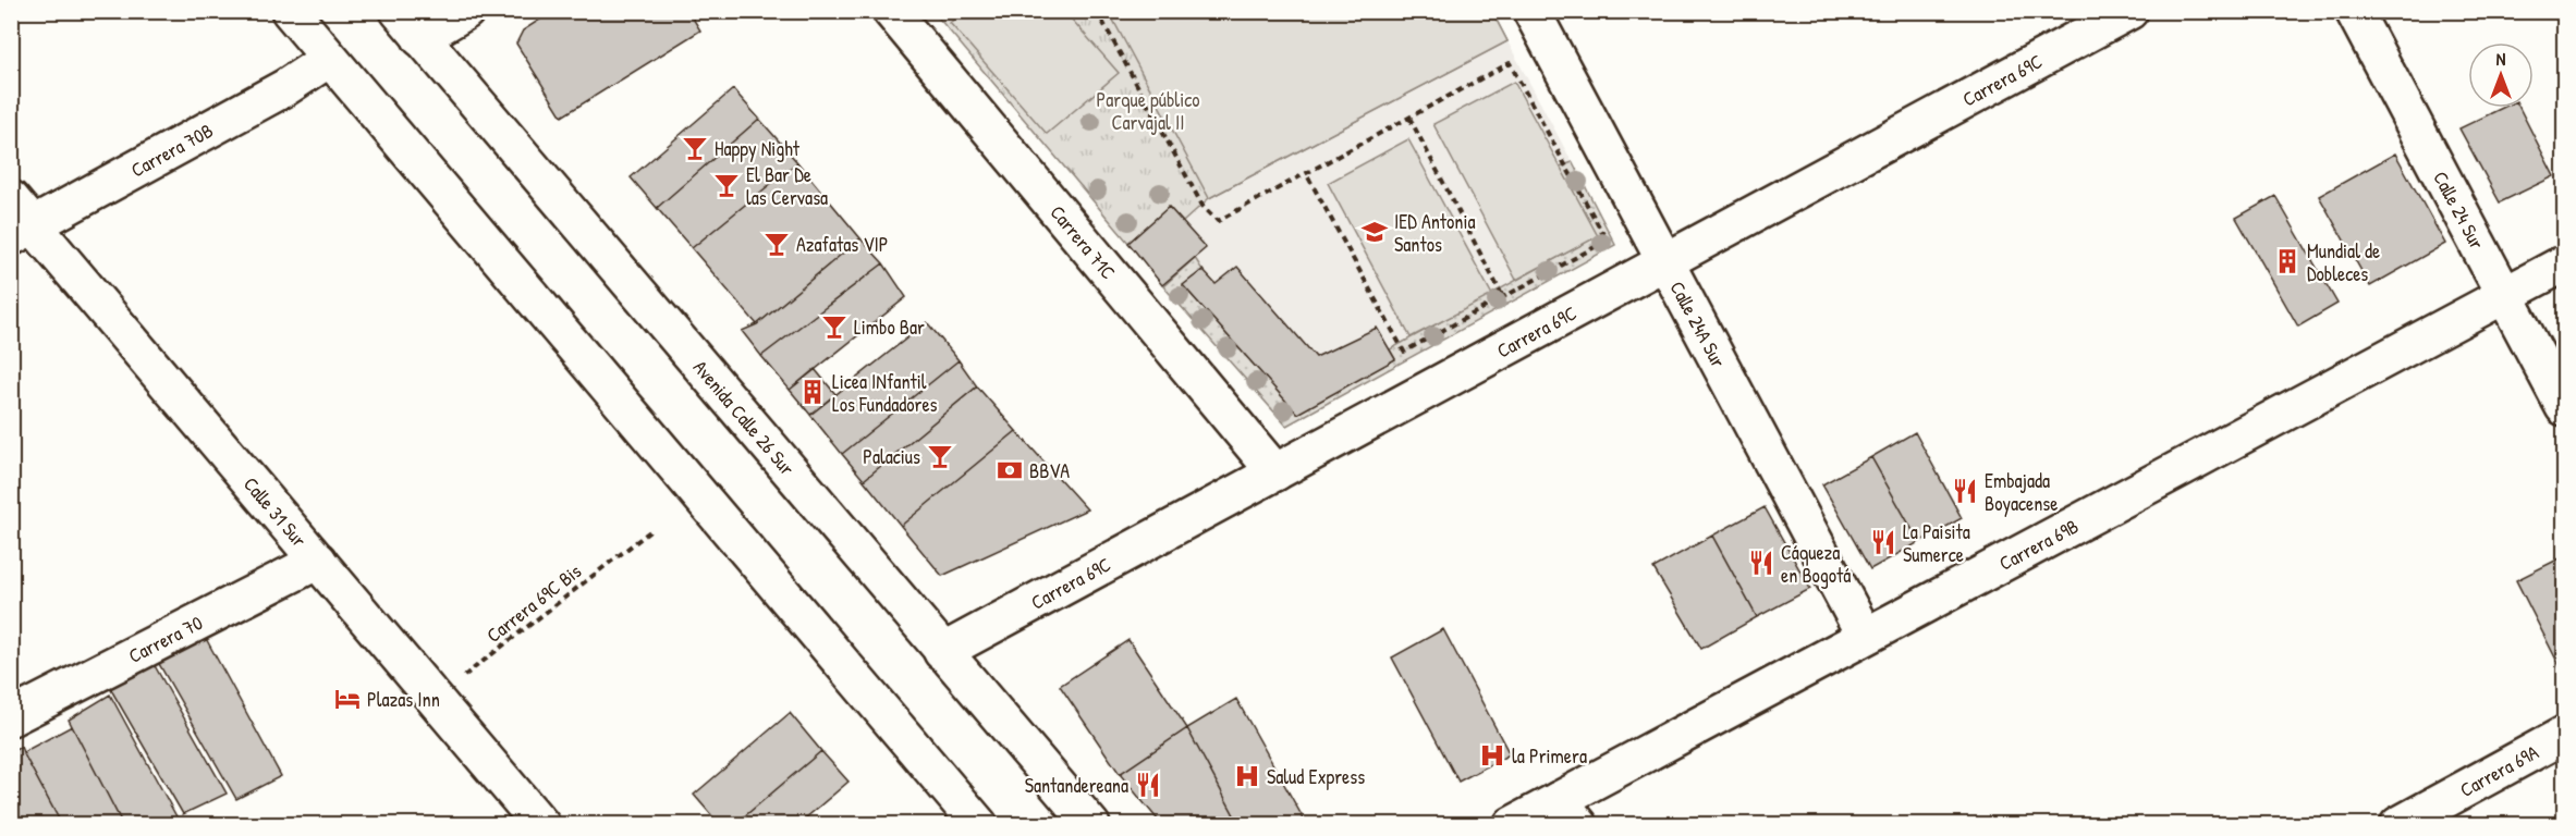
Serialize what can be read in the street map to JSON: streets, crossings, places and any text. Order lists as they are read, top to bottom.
{
  "streets": {
    "street": [
      "Carrera 69C",
      "Carrera 70B",
      "Calle 24 Sur",
      "Carrera 71C",
      "Calle 24A Sur",
      "Avenida Calle 26 Sur",
      "Calle 31 Sur",
      "Carrera 69B",
      "Carrera 70",
      "Carrera 69A"
    ],
    "path": ["Carrera 69C Bis"]
  },
  "crossings": [
    ["Carrera 69C", "Carrera 71C"],
    ["Carrera 69C", "Calle 24A Sur"],
    ["Carrera 69C", "Avenida Calle 26 Sur"],
    ["Carrera 70B", "Calle 31 Sur"],
    ["Calle 24 Sur", "Carrera 69B"],
    ["Calle 24A Sur", "Carrera 69B"],
    ["Calle 31 Sur", "Carrera 69C Bis"],
    ["Calle 31 Sur", "Carrera 70"]
  ],
  "parks": ["Parque público Carvajal II"],
  "places": {
    "bar": [
      "Happy Night",
      "El Bar De las Cervasa",
      "Azafatas VIP",
      "Limbo Bar",
      "Palacius"
    ],
    "school or university": ["IED Antonia Santos"],
    "building": ["Mundial de Dobleces", "Licea INfantil Los Fundadores"],
    "bank": ["BBVA"],
    "restaurant": [
      "Embajada Boyacense",
      "La Paisita Sumerce",
      "Cáqueza en Bogotá",
      "Santandereana"
    ],
    "hotel": ["Plazas Inn"],
    "hospital": ["la Primera", "Salud Express"]
  },
  "north": "top"
}
